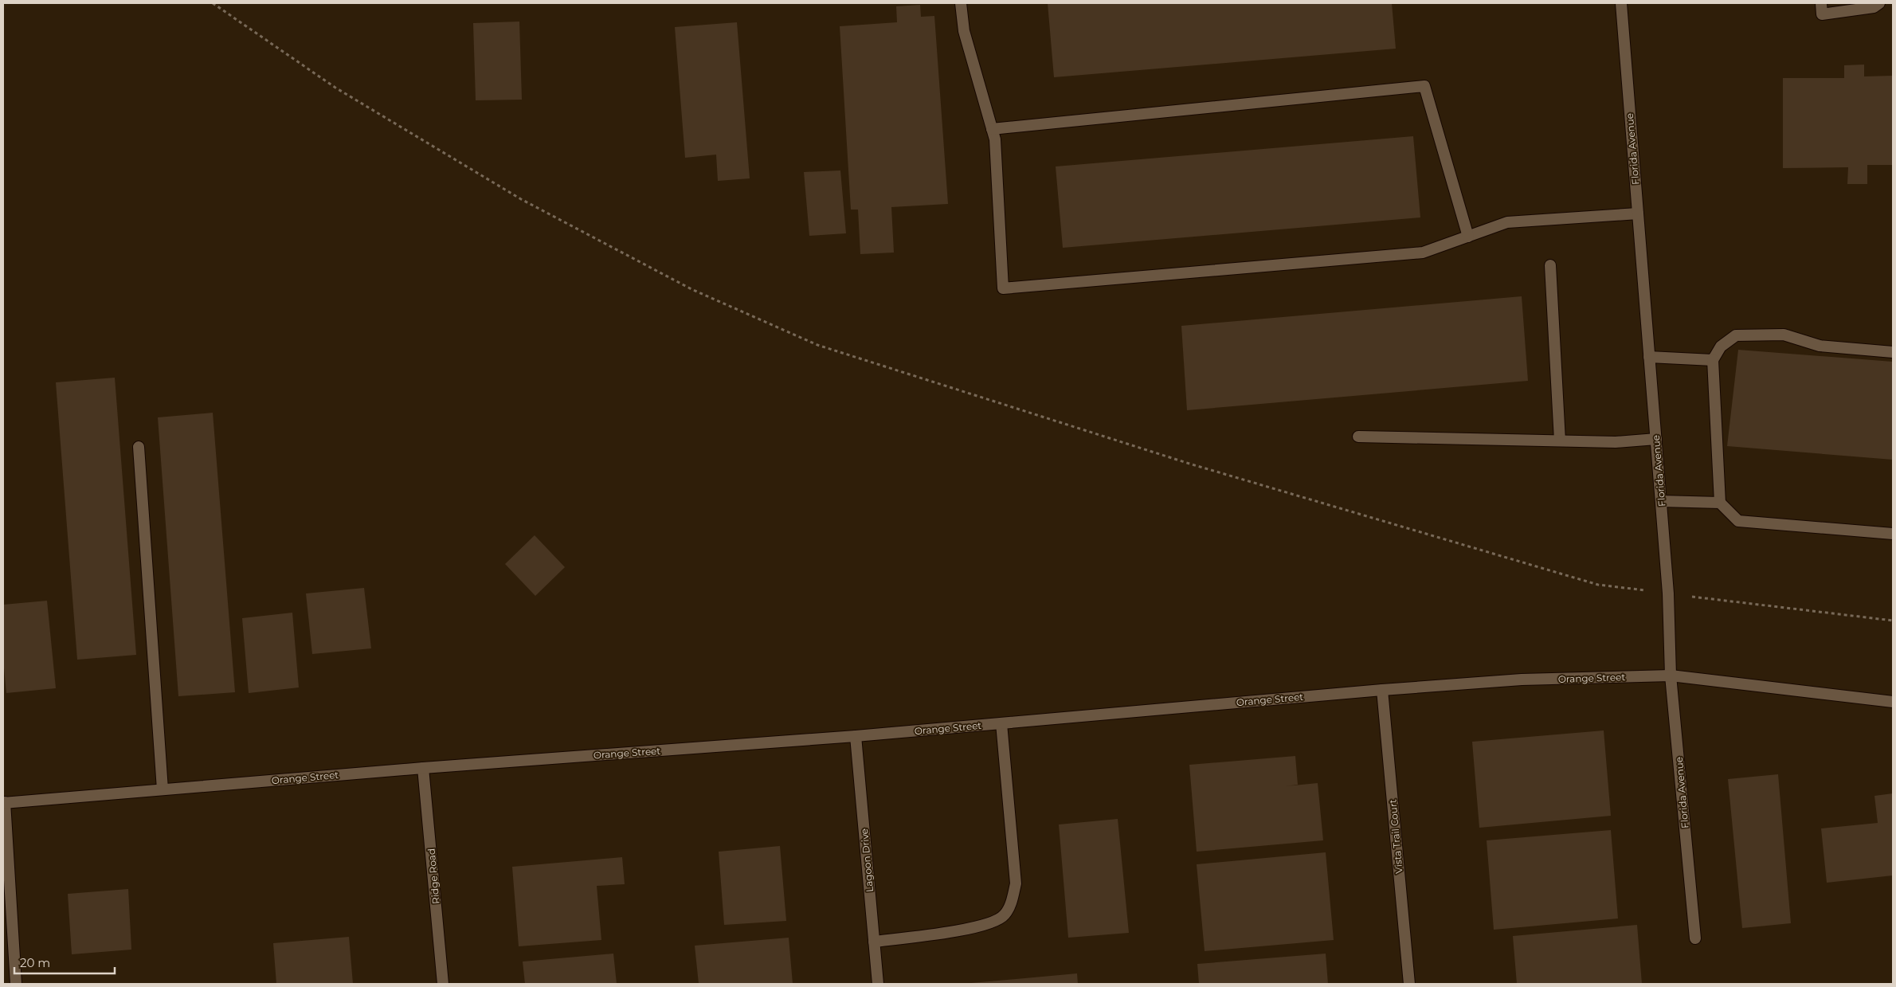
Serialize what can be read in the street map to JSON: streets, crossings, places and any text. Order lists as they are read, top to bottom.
{
  "streets": {
    "street": [
      "Florida Avenue",
      "Orange Street",
      "Vista Trail Court",
      "Lagoon Drive",
      "Ridge Road"
    ]
  },
  "crossings": [
    ["Florida Avenue", "Orange Street"],
    ["Orange Street", "Vista Trail Court"],
    ["Orange Street", "Lagoon Drive"],
    ["Orange Street", "Ridge Road"]
  ],
  "scale_bar": "20 m"
}
